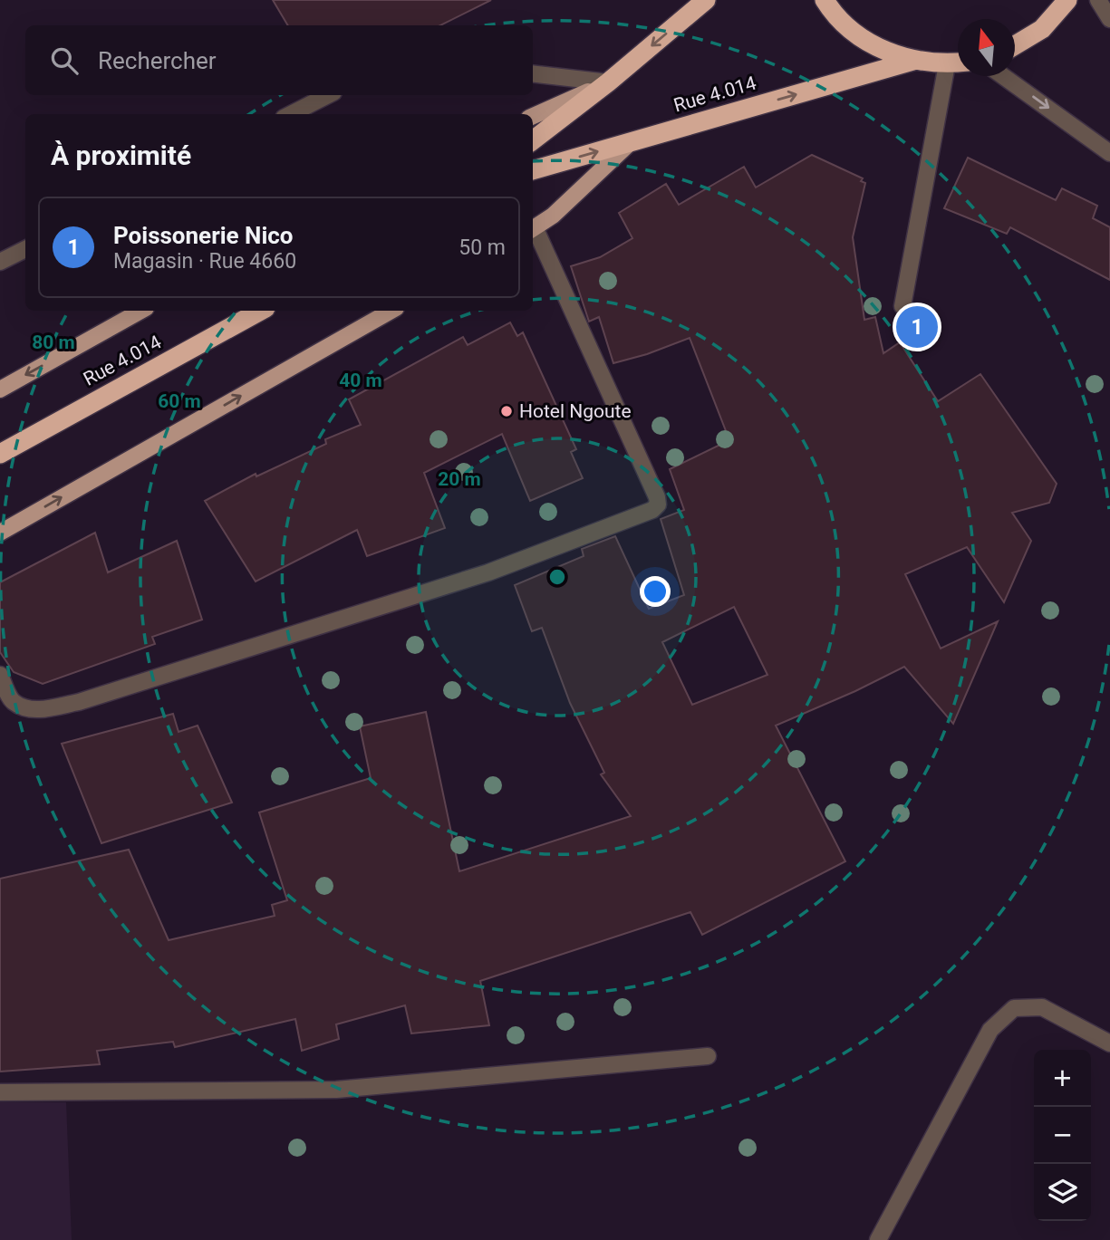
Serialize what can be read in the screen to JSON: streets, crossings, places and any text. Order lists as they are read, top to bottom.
{
  "streets": {
    "highway": ["Rue 4.014"]
  },
  "places": ["Hotel Ngoute"],
  "north": "top",
  "page": {
    "search": "Rechercher",
    "heading": "À proximité",
    "list": [
      {
        "mark": "1",
        "name": "Poissonerie Nico",
        "note": "Magasin · Rue 4660",
        "value": "50 m"
      }
    ],
    "pins": "1",
    "map_buttons": ["+", "−"]
  },
  "rings": [
    "80 m",
    "40 m",
    "60 m",
    "20 m"
  ]
}
